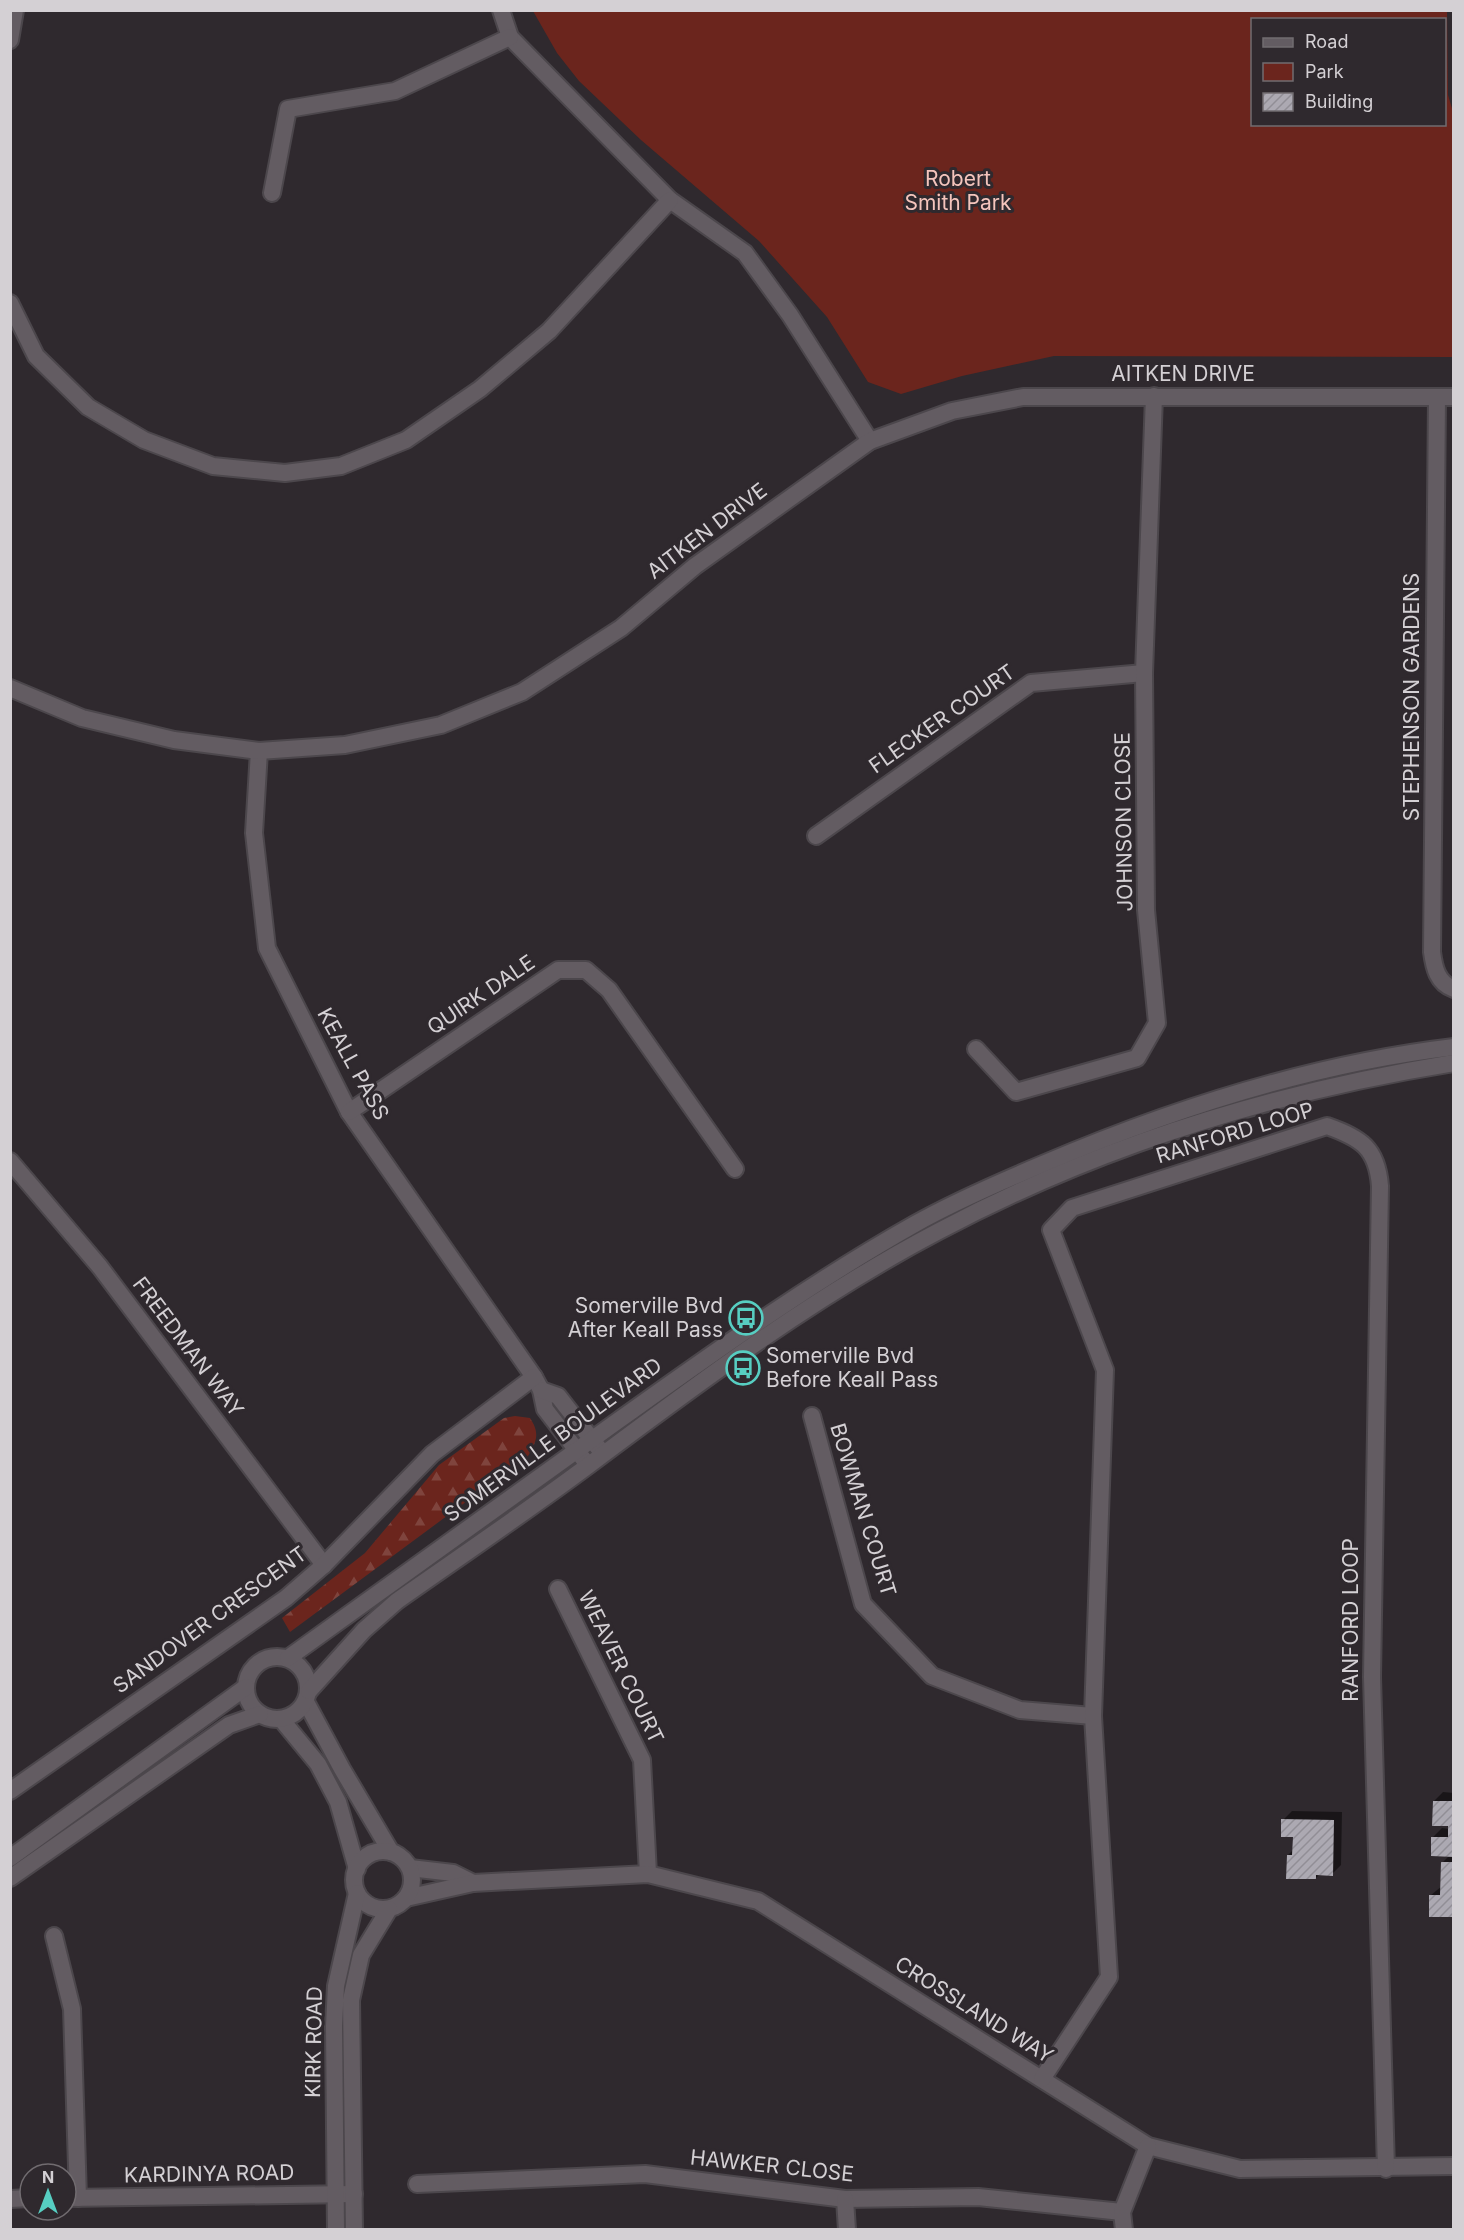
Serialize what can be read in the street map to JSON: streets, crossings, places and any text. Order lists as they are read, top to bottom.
{
  "streets": {
    "street": [
      "AITKEN DRIVE",
      "STEPHENSON GARDENS",
      "FLECKER COURT",
      "JOHNSON CLOSE",
      "QUIRK DALE",
      "KEALL PASS",
      "RANFORD LOOP",
      "FREEDMAN WAY",
      "SOMERVILLE BOULEVARD",
      "BOWMAN COURT",
      "SANDOVER CRESCENT",
      "WEAVER COURT",
      "CROSSLAND WAY",
      "KIRK ROAD",
      "HAWKER CLOSE",
      "KARDINYA ROAD"
    ]
  },
  "crossings": [
    ["AITKEN DRIVE", "STEPHENSON GARDENS"],
    ["AITKEN DRIVE", "JOHNSON CLOSE"],
    ["AITKEN DRIVE", "KEALL PASS"],
    ["FLECKER COURT", "JOHNSON CLOSE"],
    ["QUIRK DALE", "KEALL PASS"],
    ["KEALL PASS", "SOMERVILLE BOULEVARD"],
    ["KEALL PASS", "SANDOVER CRESCENT"],
    ["RANFORD LOOP", "BOWMAN COURT"],
    ["RANFORD LOOP", "CROSSLAND WAY"],
    ["FREEDMAN WAY", "SANDOVER CRESCENT"],
    ["WEAVER COURT", "CROSSLAND WAY"],
    ["CROSSLAND WAY", "KIRK ROAD"],
    ["KIRK ROAD", "KARDINYA ROAD"]
  ],
  "parks": ["Robert Smith Park"],
  "places": {
    "bus stop": ["Somerville Bvd After Keall Pass", "Somerville Bvd Before Keall Pass"]
  },
  "legend": ["Road", "Park", "Building"],
  "north": "top"
}
